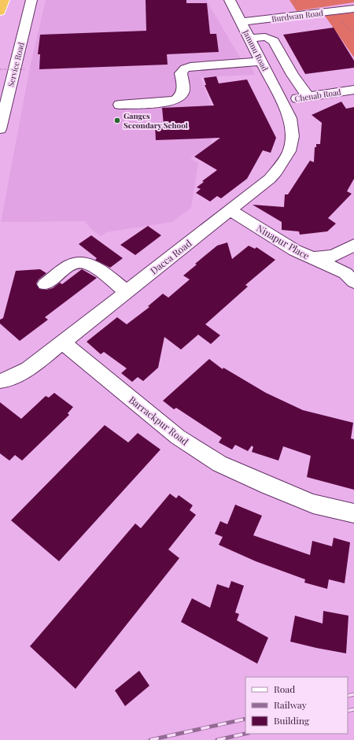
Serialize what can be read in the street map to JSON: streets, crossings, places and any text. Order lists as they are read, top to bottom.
{
  "streets": {
    "street": [
      "Burdwan Road",
      "Jammu Road",
      "Service Road",
      "Chenab Road",
      "Ninapur Place",
      "Dacca Road",
      "Barrackpur Road"
    ]
  },
  "crossings": [
    ["Burdwan Road", "Jammu Road"],
    ["Jammu Road", "Chenab Road"],
    ["Jammu Road", "Dacca Road"],
    ["Chenab Road", "Dacca Road"],
    ["Ninapur Place", "Dacca Road"],
    ["Dacca Road", "Barrackpur Road"]
  ],
  "places": ["Ganges Secondary School"],
  "legend": ["Road", "Railway", "Building"]
}
